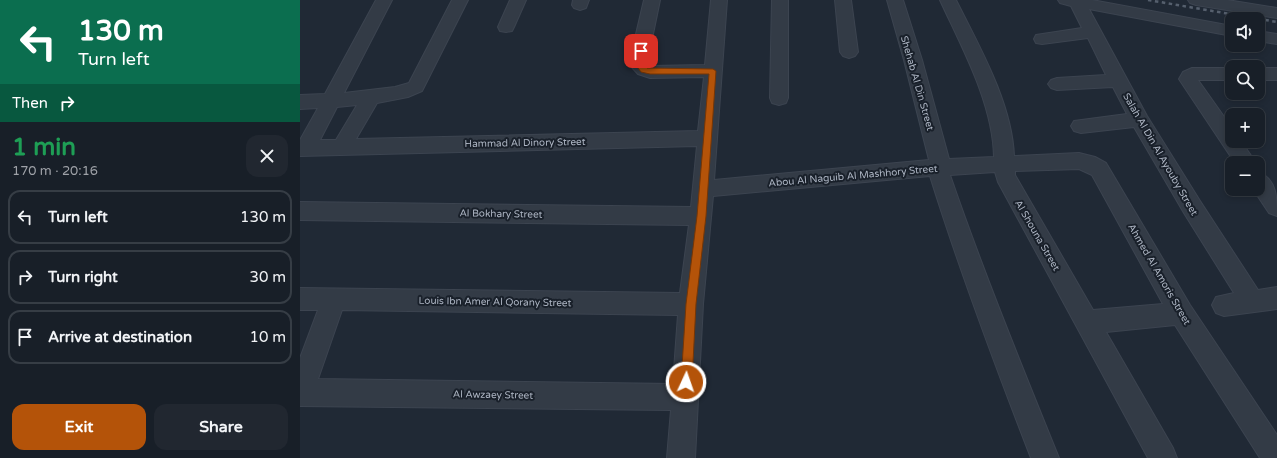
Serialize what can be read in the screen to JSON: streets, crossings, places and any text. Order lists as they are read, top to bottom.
{
  "streets": {
    "street": [
      "Shehab Al Din Street",
      "Hammad Al Dinory Street",
      "Salah Al Din Al Ayouby Street",
      "Abou Al Naguib Al Mashhory Street",
      "Al Bokhary Street",
      "Al Shouna Street",
      "Ahmed Al Amoris Street",
      "Louis Ibn Amer Al Qorany Street",
      "Al Awzaey Street"
    ]
  },
  "crossings": [
    ["Shehab Al Din Street", "Abou Al Naguib Al Mashhory Street"],
    ["Abou Al Naguib Al Mashhory Street", "Al Shouna Street"],
    ["Abou Al Naguib Al Mashhory Street", "Ahmed Al Amoris Street"],
    ["Al Shouna Street", "Ahmed Al Amoris Street"]
  ],
  "page": {
    "turn": ["130 m", "Turn left"],
    "map_buttons": ["+", "−"],
    "then": "Then",
    "heading": ["1 min", "170 m · 20:16"],
    "list": [
      {
        "name": "Turn left",
        "value": "130 m"
      },
      {
        "name": "Turn right",
        "value": "30 m"
      },
      {
        "name": "Arrive at destination",
        "value": "10 m"
      }
    ],
    "buttons": ["Exit", "Share"]
  }
}
